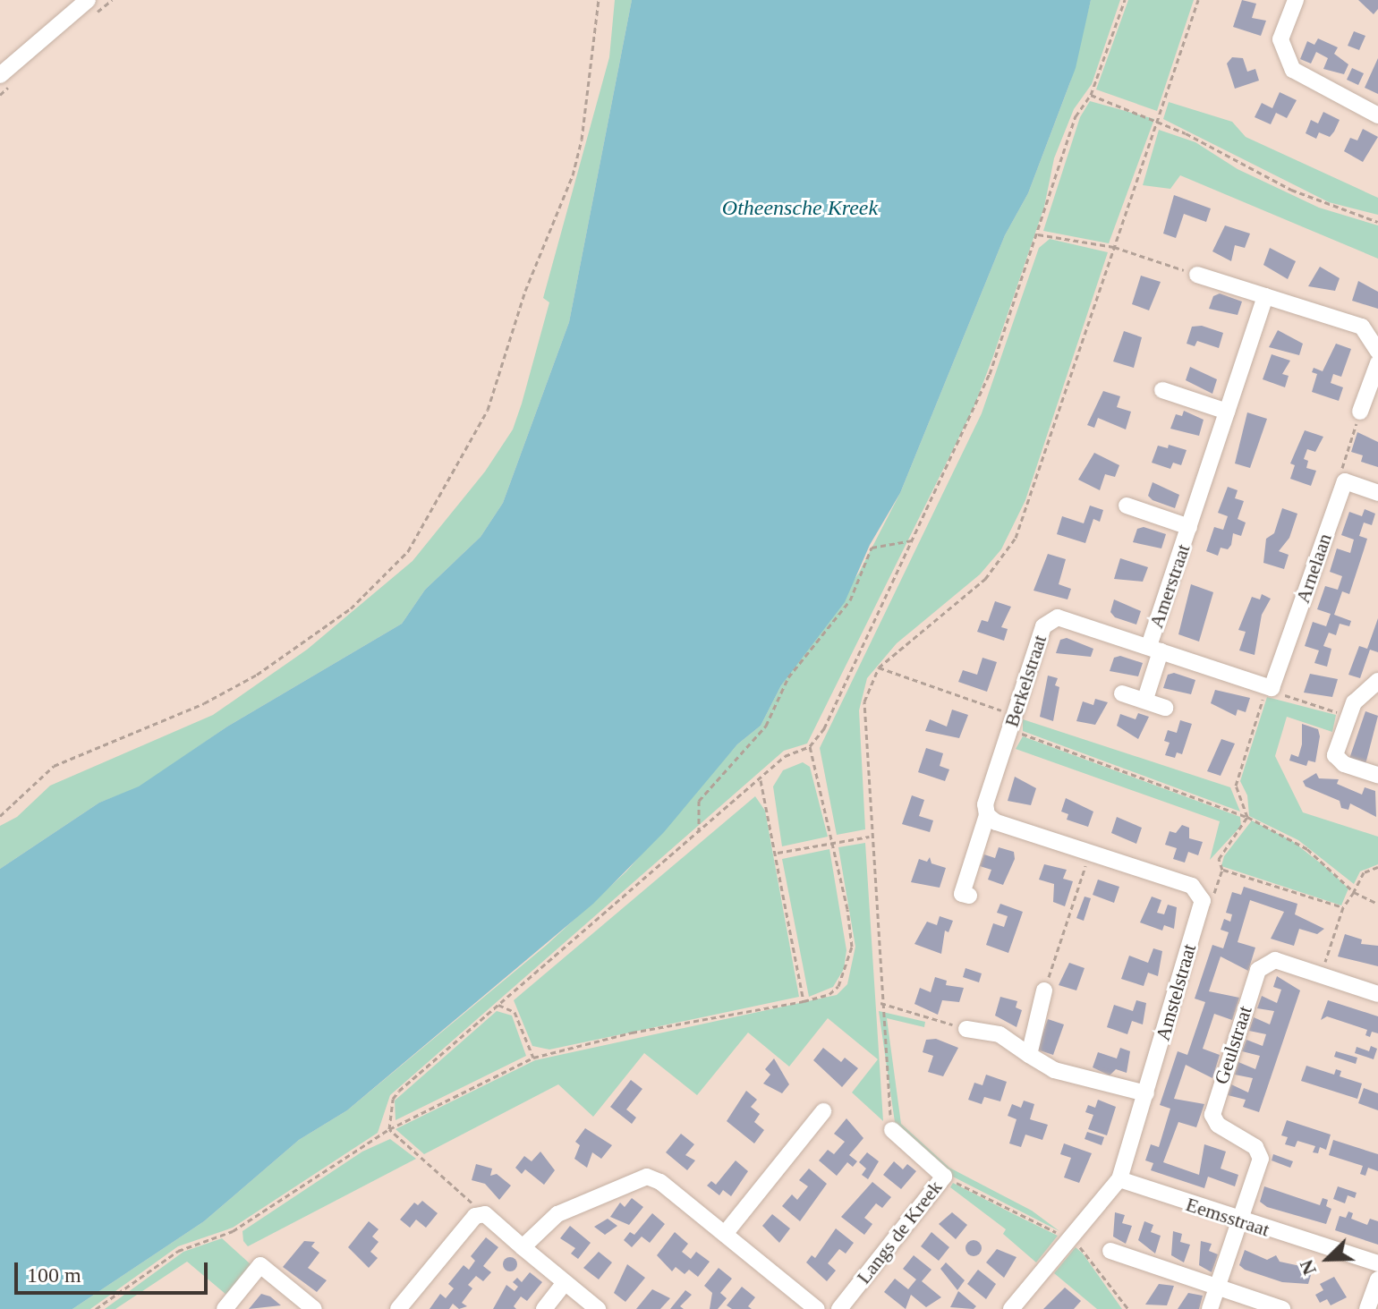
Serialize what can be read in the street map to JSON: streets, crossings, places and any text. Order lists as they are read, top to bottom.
{
  "streets": {
    "street": [
      "Arnelaan",
      "Amerstraat",
      "Berkelstraat",
      "Amstelstraat",
      "Geulstraat",
      "Eemsstraat",
      "Langs de Kreek"
    ]
  },
  "crossings": [
    ["Arnelaan", "Berkelstraat"],
    ["Amerstraat", "Berkelstraat"],
    ["Amstelstraat", "Eemsstraat"],
    ["Geulstraat", "Eemsstraat"]
  ],
  "water": ["Otheensche Kreek"],
  "scale_bar": "100 m",
  "north": "bottom left"
}
